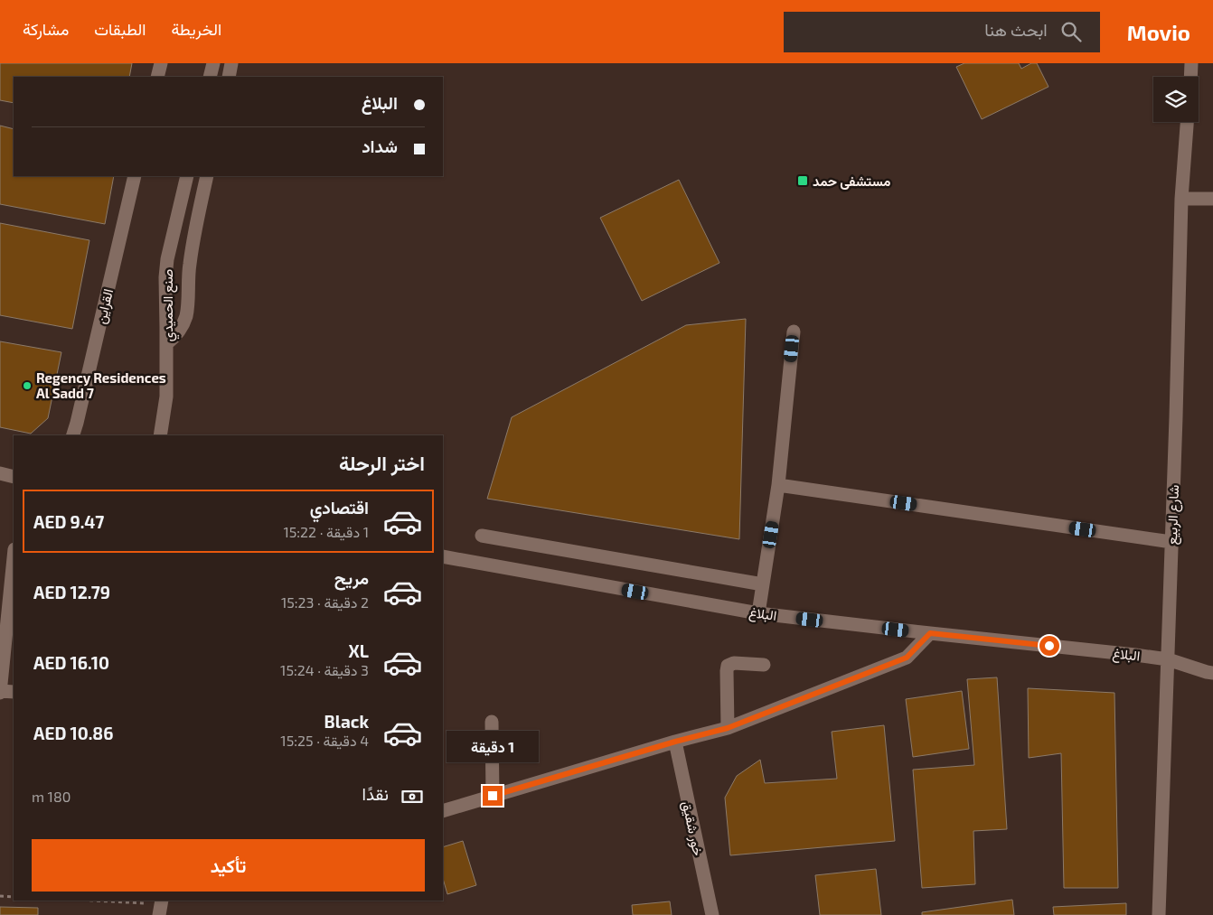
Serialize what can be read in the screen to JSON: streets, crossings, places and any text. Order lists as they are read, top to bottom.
{
  "streets": {
    "street": [
      "صنع الحميدي",
      "القراين",
      "شارع الربيع",
      "البلاغ",
      "خور شقيق"
    ]
  },
  "crossings": [
    ["شارع الربيع", "البلاغ"]
  ],
  "places": {
    "transit": ["مستشفى حمد"],
    "other": ["Regency Residences Al Sadd 7"]
  },
  "page": {
    "header": "Movio",
    "search": "ابحث هنا",
    "nav": ["الخريطة", "الطبقات", "مشاركة"],
    "banner": ["البلاغ", "شداد"],
    "heading": "اختر الرحلة",
    "list": [
      {
        "name": "اقتصادي",
        "note": "1 دقيقة · 15:22",
        "value": "AED 9.47"
      },
      {
        "name": "مريح",
        "note": "2 دقيقة · 15:23",
        "value": "AED 12.79"
      },
      {
        "name": "XL",
        "note": "3 دقيقة · 15:24",
        "value": "AED 16.10"
      },
      {
        "name": "Black",
        "note": "4 دقيقة · 15:25",
        "value": "AED 10.86"
      }
    ],
    "bubble": "1 دقيقة",
    "pay": ["نقدًا", "180 m"],
    "buttons": "تأكيد"
  }
}
